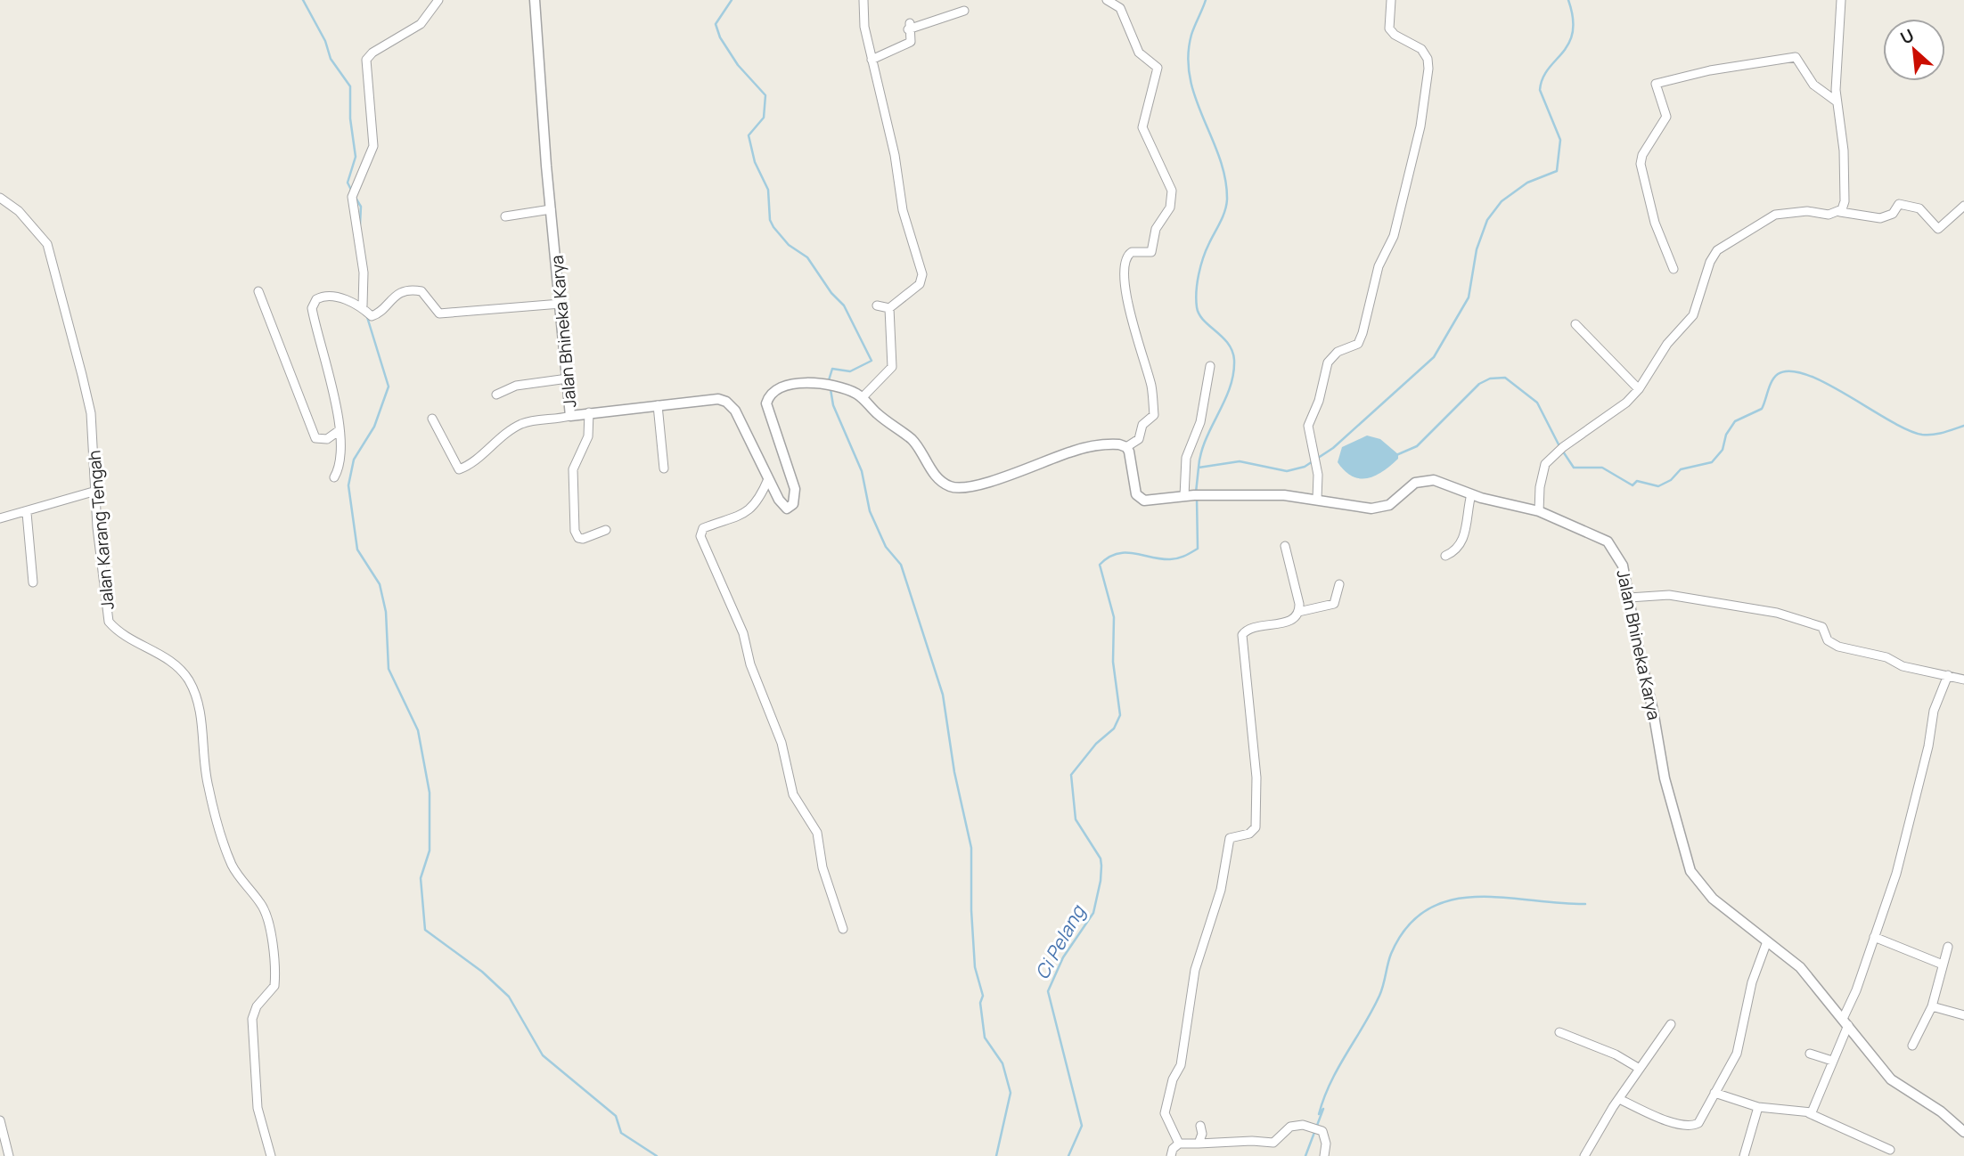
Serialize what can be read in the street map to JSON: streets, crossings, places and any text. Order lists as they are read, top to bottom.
{
  "streets": {
    "street": ["Jalan Bhineka Karya", "Jalan Karang Tengah"]
  },
  "water": ["Ci Pelang"],
  "north": "top left"
}
